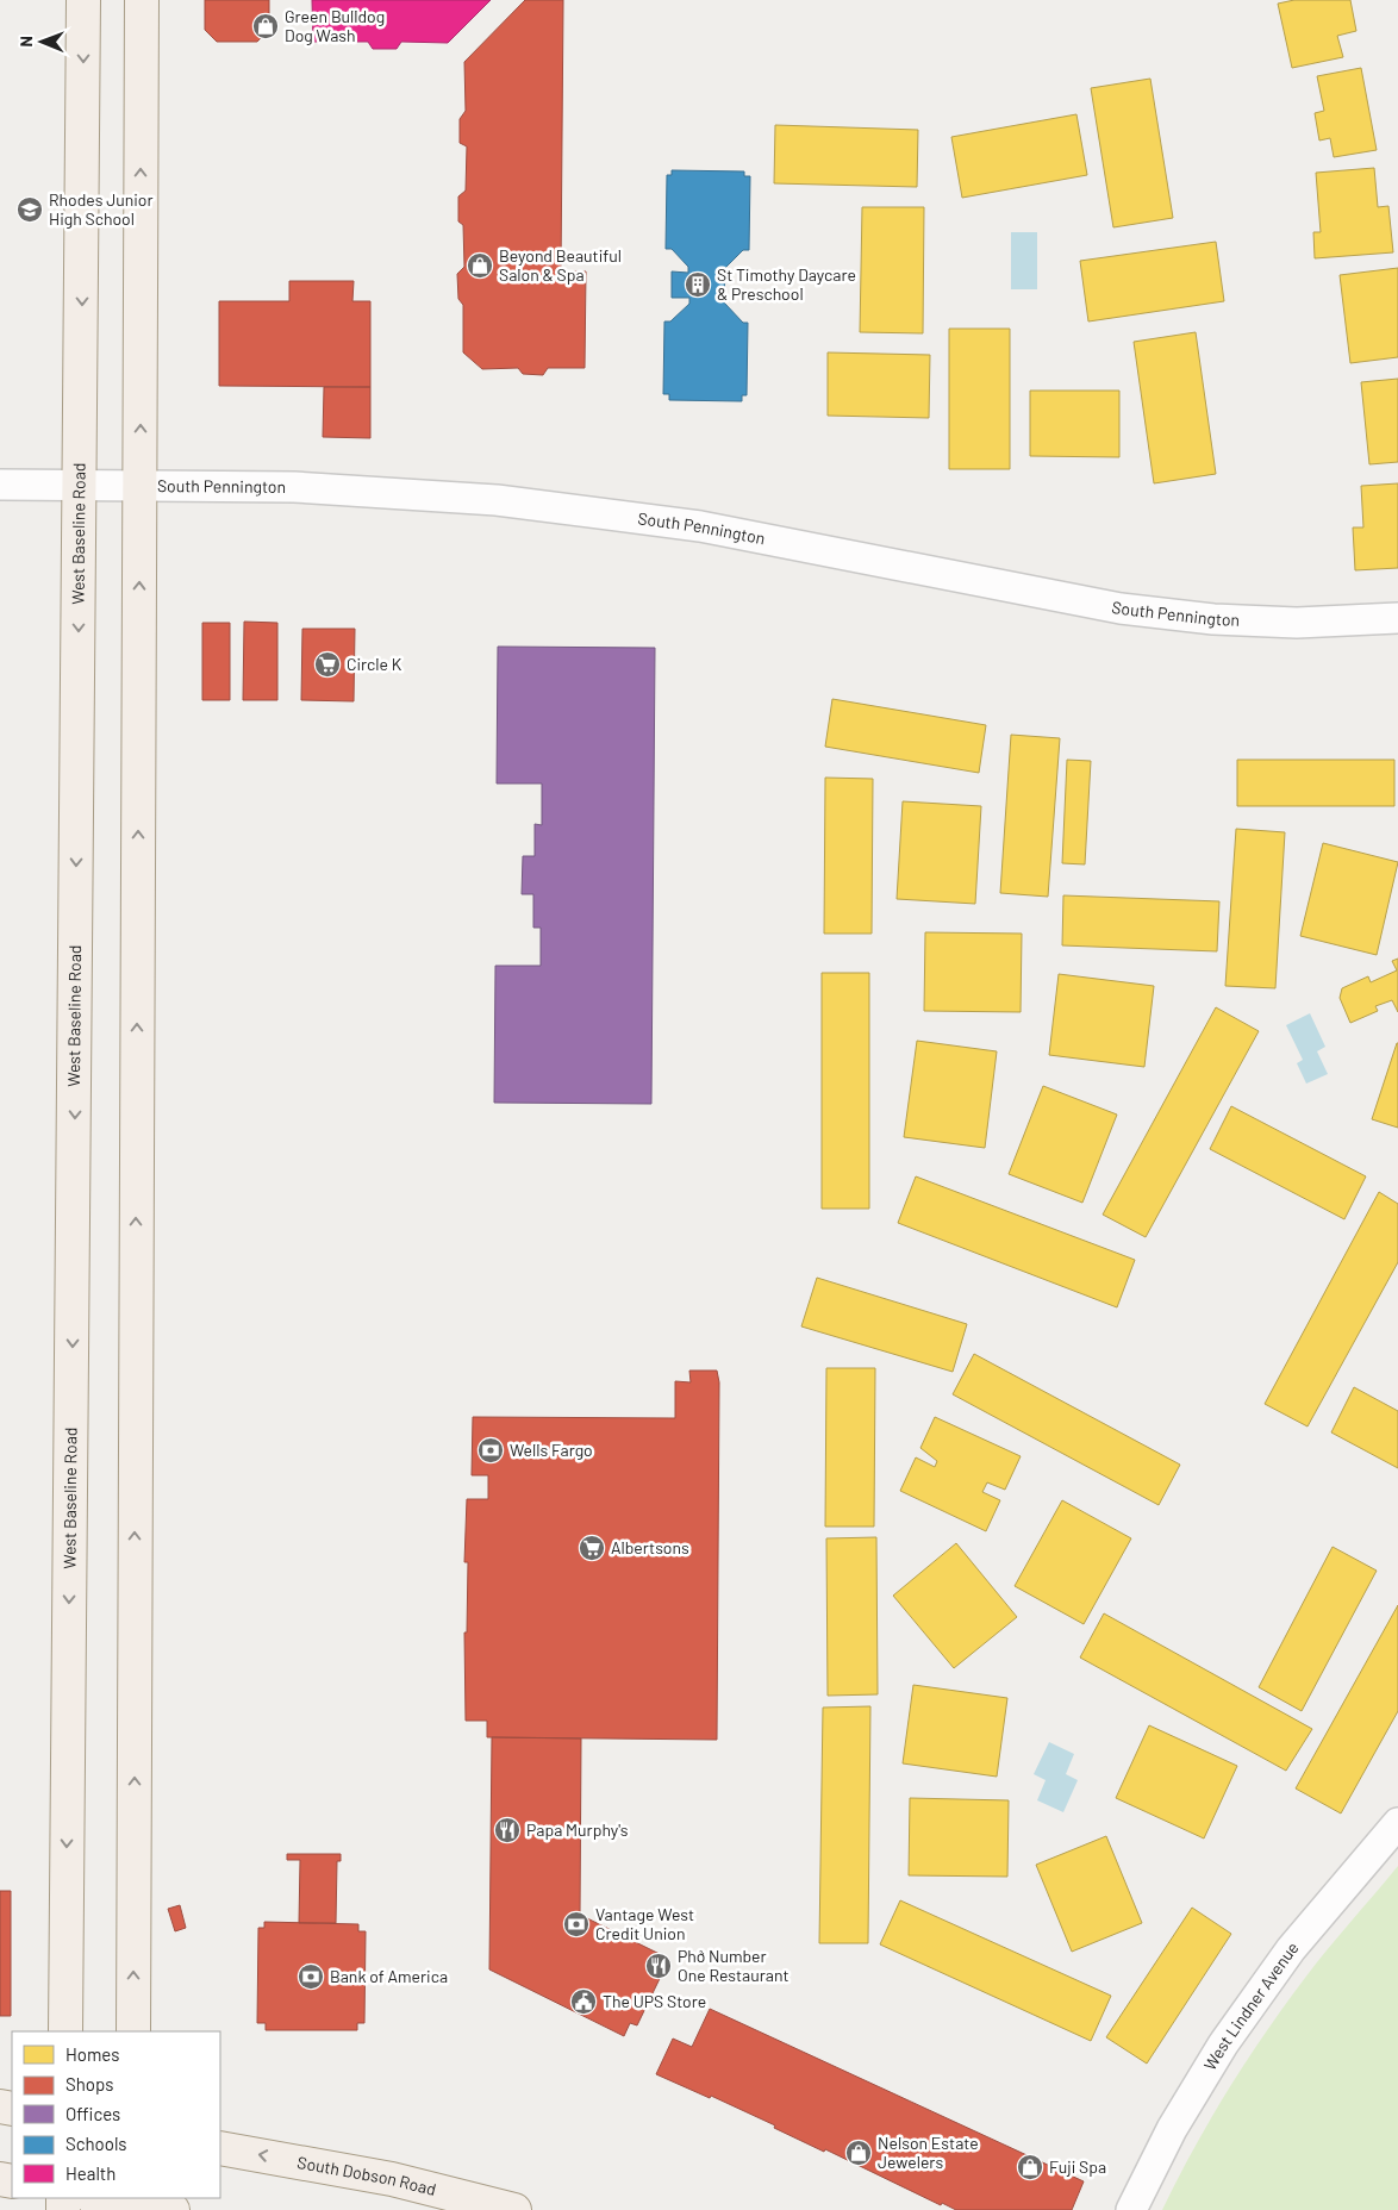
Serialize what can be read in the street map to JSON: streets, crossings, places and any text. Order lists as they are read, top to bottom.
{
  "streets": {
    "main road": ["West Baseline Road", "South Dobson Road"],
    "street": ["South Pennington", "West Lindner Avenue"]
  },
  "crossings": [
    ["South Pennington", "West Baseline Road"]
  ],
  "one_way": ["South Dobson Road"],
  "places": {
    "shop": [
      "Green Bulldog Dog Wash",
      "Beyond Beautiful Salon & Spa",
      "Nelson Estate Jewelers",
      "Fuji Spa"
    ],
    "school or university": ["Rhodes Junior High School"],
    "building": ["St Timothy Daycare & Preschool"],
    "supermarket": ["Circle K", "Albertsons"],
    "bank": ["Wells Fargo", "Vantage West Credit Union", "Bank of America"],
    "restaurant": ["Papa Murphy's", "Phở Number One Restaurant"],
    "public building": ["The UPS Store"]
  },
  "legend": [
    "Homes",
    "Shops",
    "Offices",
    "Schools",
    "Health"
  ],
  "north": "left"
}
